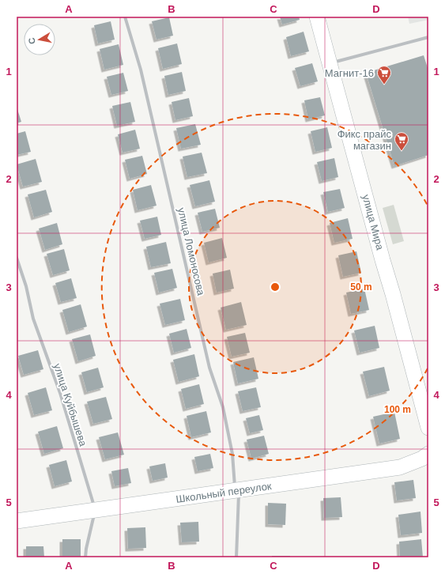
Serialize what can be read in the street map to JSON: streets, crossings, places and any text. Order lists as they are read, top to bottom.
{
  "streets": {
    "main road": ["улица Мира", "Школьный переулок"],
    "street": ["улица Ломоносова", "улица Куйбышева"]
  },
  "crossings": [
    ["улица Ломоносова", "Школьный переулок"],
    ["улица Куйбышева", "Школьный переулок"]
  ],
  "places": {
    "supermarket": ["Магнит-16", "Фикс прайс магазин"]
  },
  "north": "left",
  "grid": {
    "columns": [
      "A",
      "B",
      "C",
      "D"
    ],
    "rows": [
      "1",
      "2",
      "3",
      "4",
      "5"
    ]
  },
  "rings": ["50 m", "100 m"]
}
